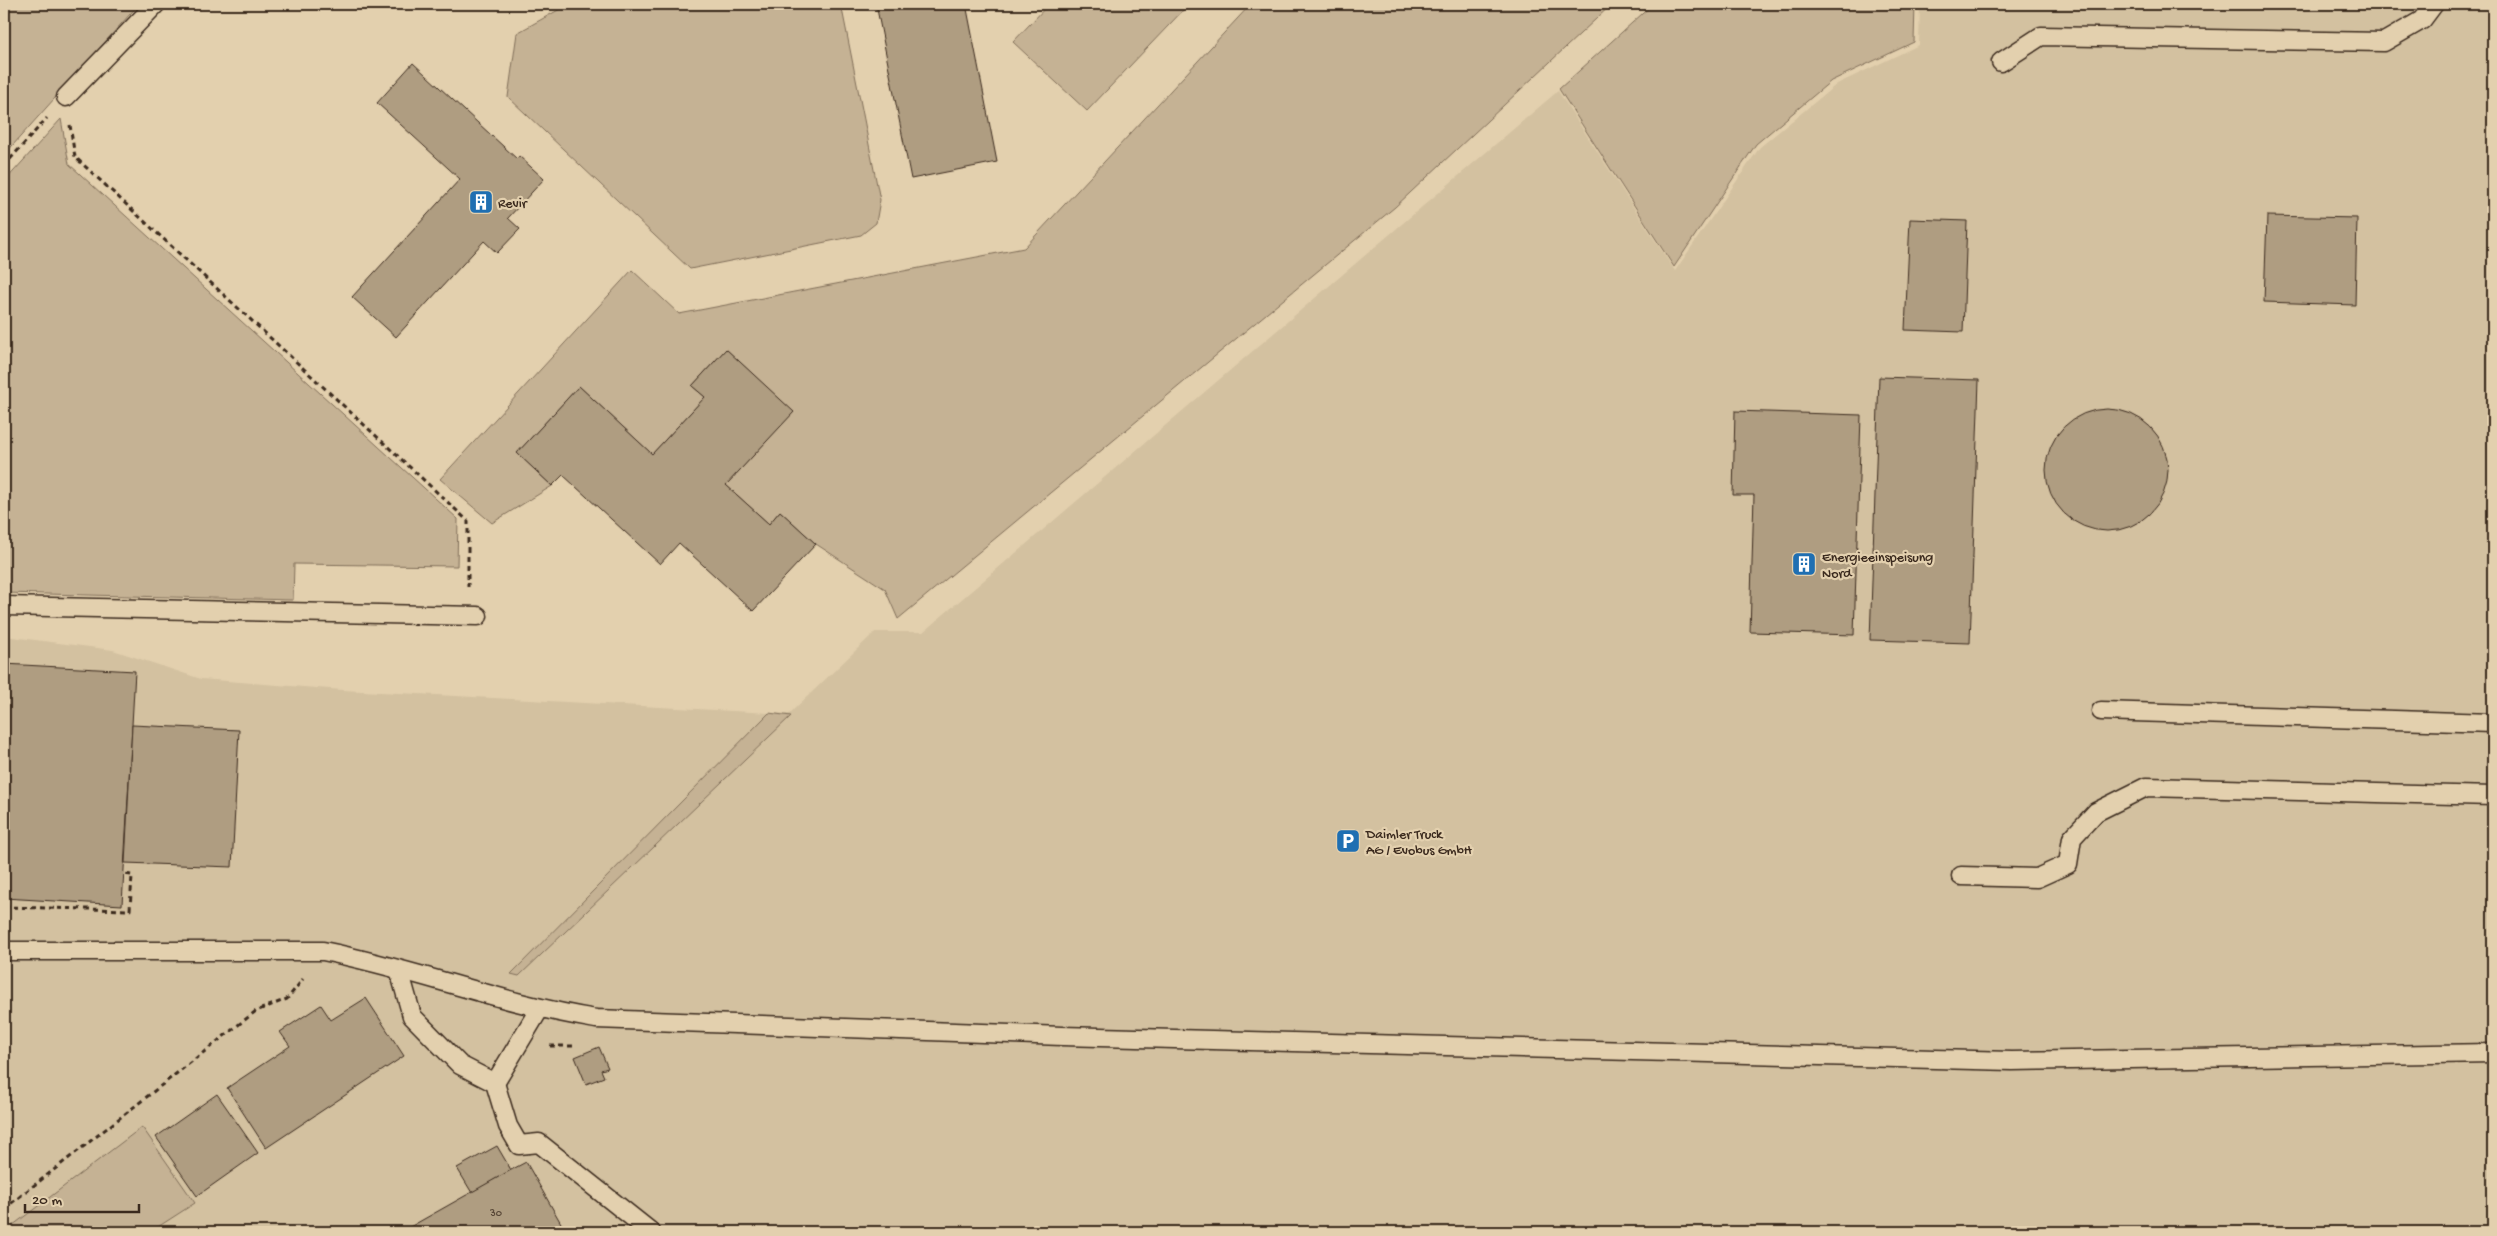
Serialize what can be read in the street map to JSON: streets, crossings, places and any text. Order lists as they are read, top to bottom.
{
  "places": {
    "building": ["Revir", "Energieeinspeisung Nord"],
    "parking": ["Daimler Truck AG / Evobus GmbH"]
  },
  "house_numbers": ["30"],
  "scale_bar": "20 m"
}
